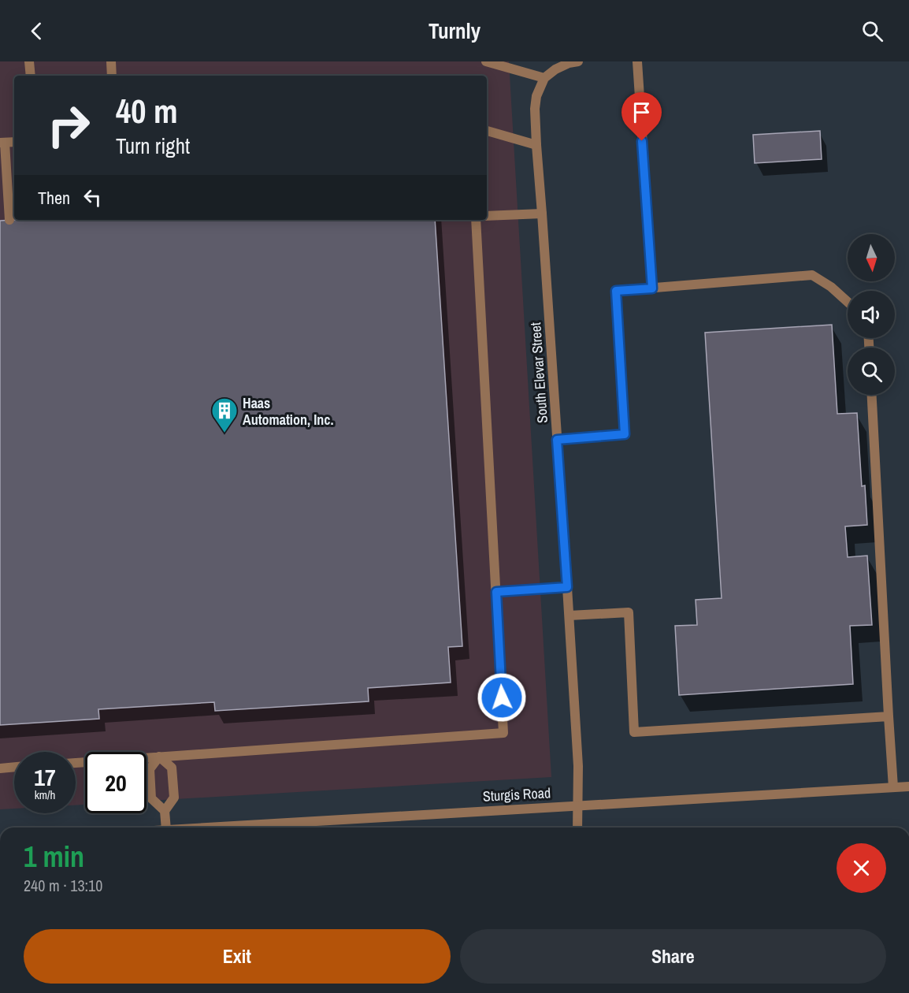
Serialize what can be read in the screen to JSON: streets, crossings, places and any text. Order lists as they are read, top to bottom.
{
  "streets": {
    "street": ["South Elevar Street", "Sturgis Road"]
  },
  "crossings": [
    ["South Elevar Street", "Sturgis Road"]
  ],
  "places": {
    "building": ["Haas Automation, Inc."]
  },
  "north": "bottom",
  "page": {
    "header": "Turnly",
    "turn": ["40 m", "Turn right"],
    "then": "Then",
    "speed": "17 km/h",
    "limit": "20",
    "heading": ["1 min", "240 m · 13:10"],
    "buttons": ["Exit", "Share"]
  }
}
